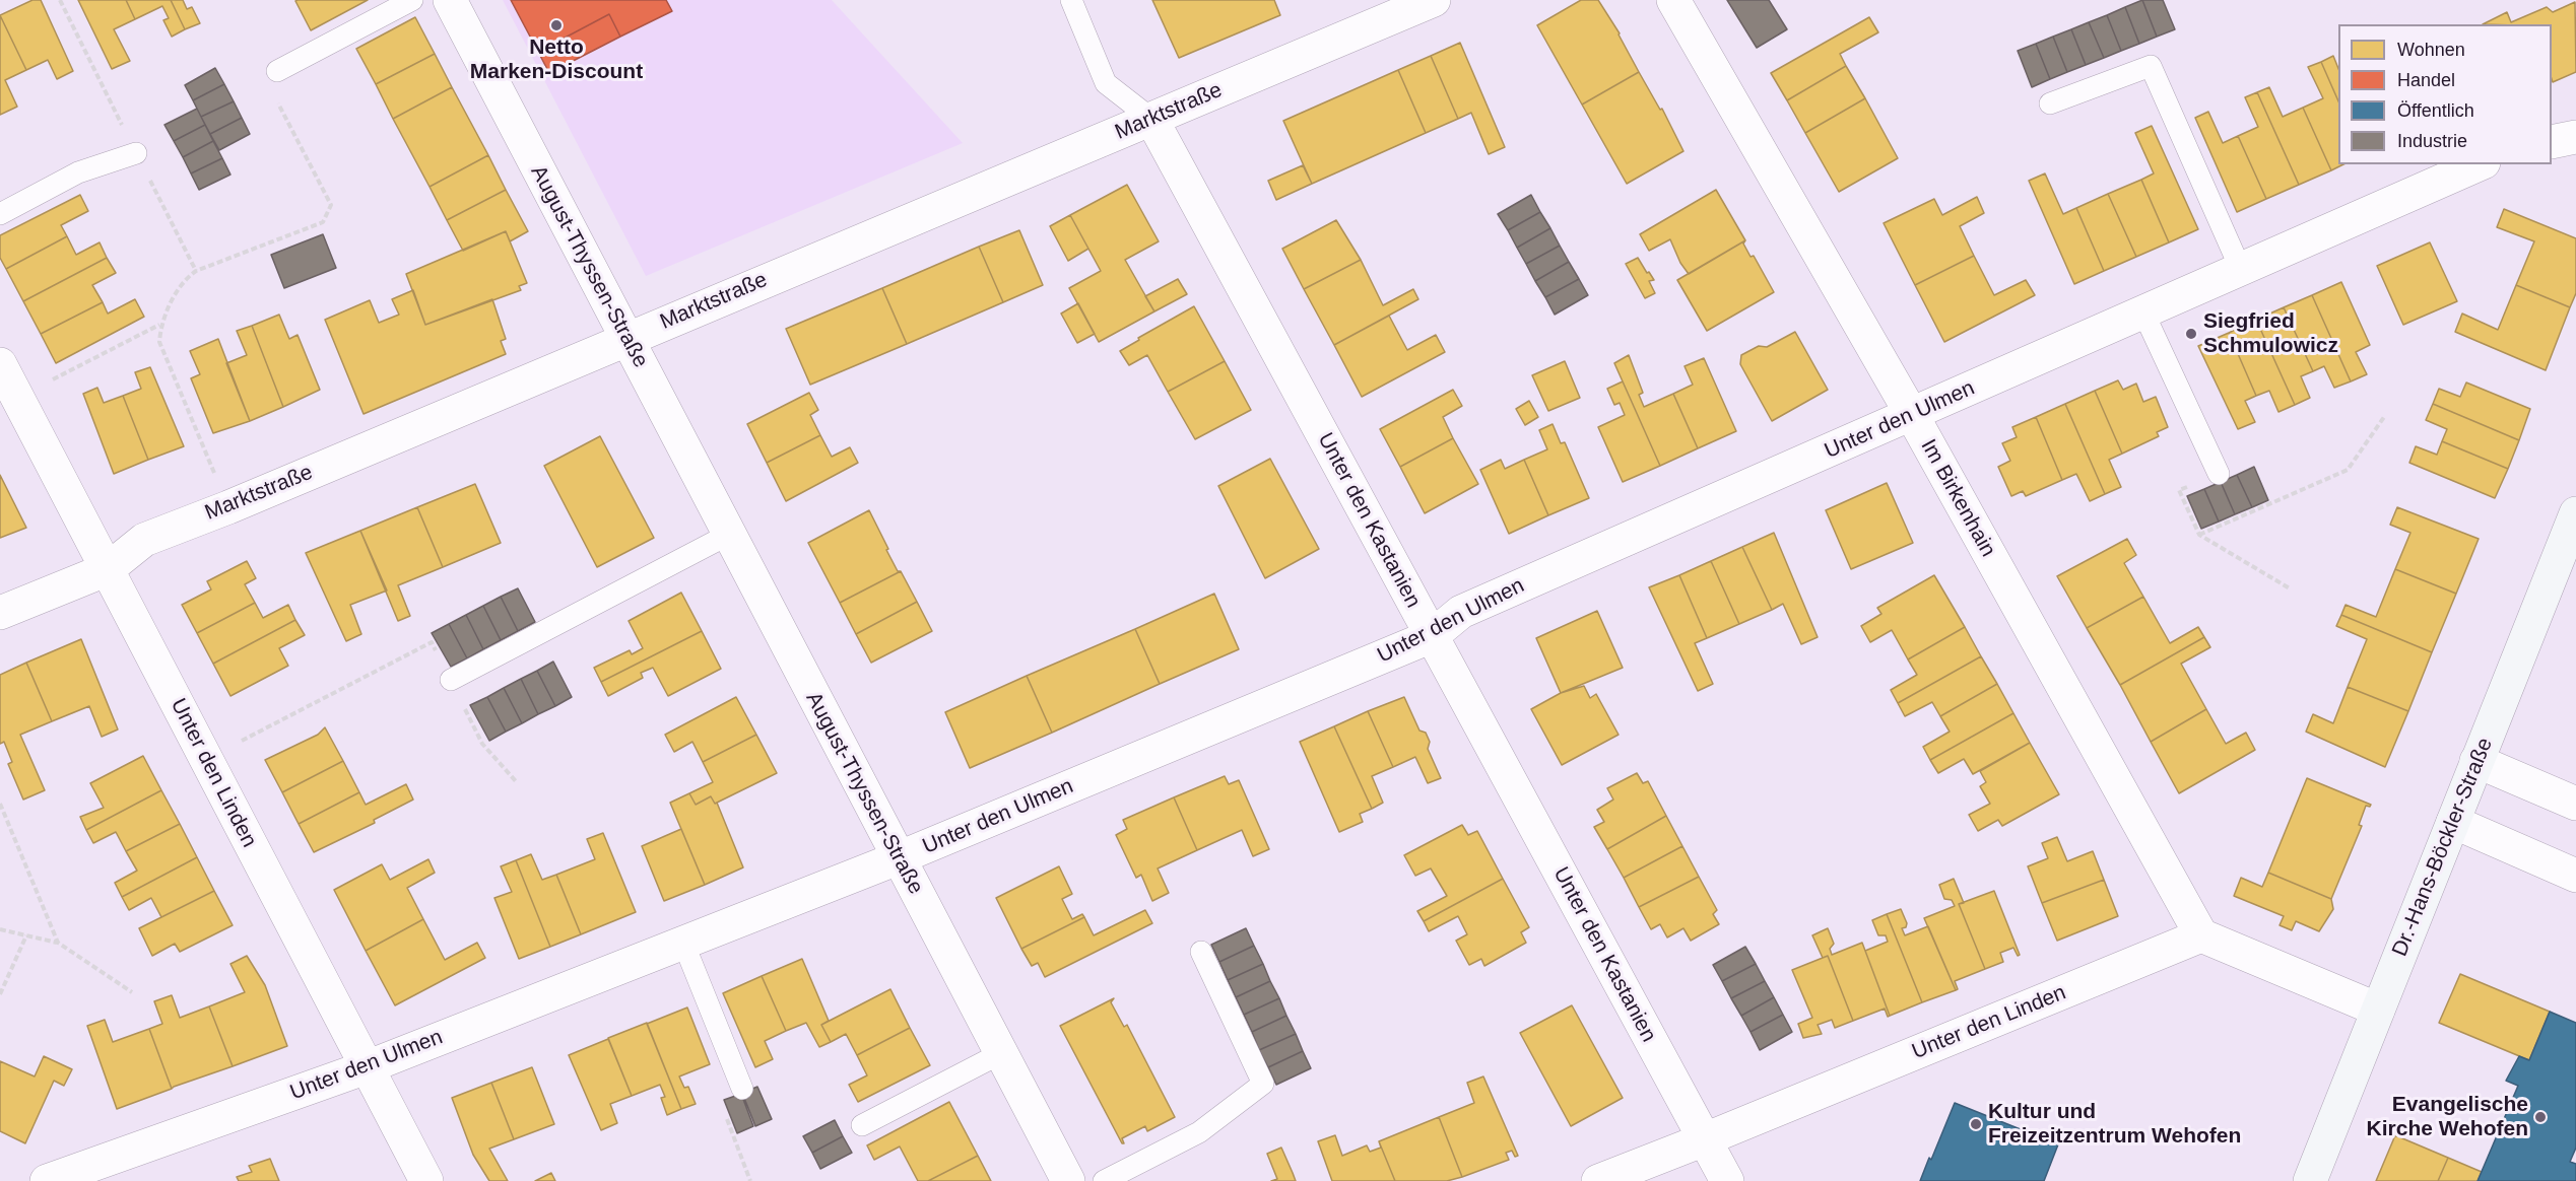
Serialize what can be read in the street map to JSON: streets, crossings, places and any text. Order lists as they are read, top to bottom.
{
  "streets": {
    "main road": ["Dr.-Hans-Böckler-Straße"],
    "street": [
      "Marktstraße",
      "August-Thyssen-Straße",
      "Unter den Ulmen",
      "Im Birkenhain",
      "Unter den Kastanien",
      "Unter den Linden"
    ]
  },
  "crossings": [
    ["Marktstraße", "August-Thyssen-Straße"],
    ["Marktstraße", "Unter den Kastanien"],
    ["Marktstraße", "Unter den Linden"],
    ["August-Thyssen-Straße", "Unter den Ulmen"],
    ["Unter den Ulmen", "Im Birkenhain"],
    ["Unter den Ulmen", "Unter den Kastanien"],
    ["Unter den Ulmen", "Unter den Linden"],
    ["Im Birkenhain", "Unter den Linden"],
    ["Unter den Kastanien", "Unter den Linden"]
  ],
  "places": [
    "Netto Marken-Discount",
    "Siegfried Schmulowicz",
    "Evangelische Kirche Wehofen",
    "Kultur und Freizeitzentrum Wehofen"
  ],
  "legend": [
    "Wohnen",
    "Handel",
    "Öffentlich",
    "Industrie"
  ]
}
